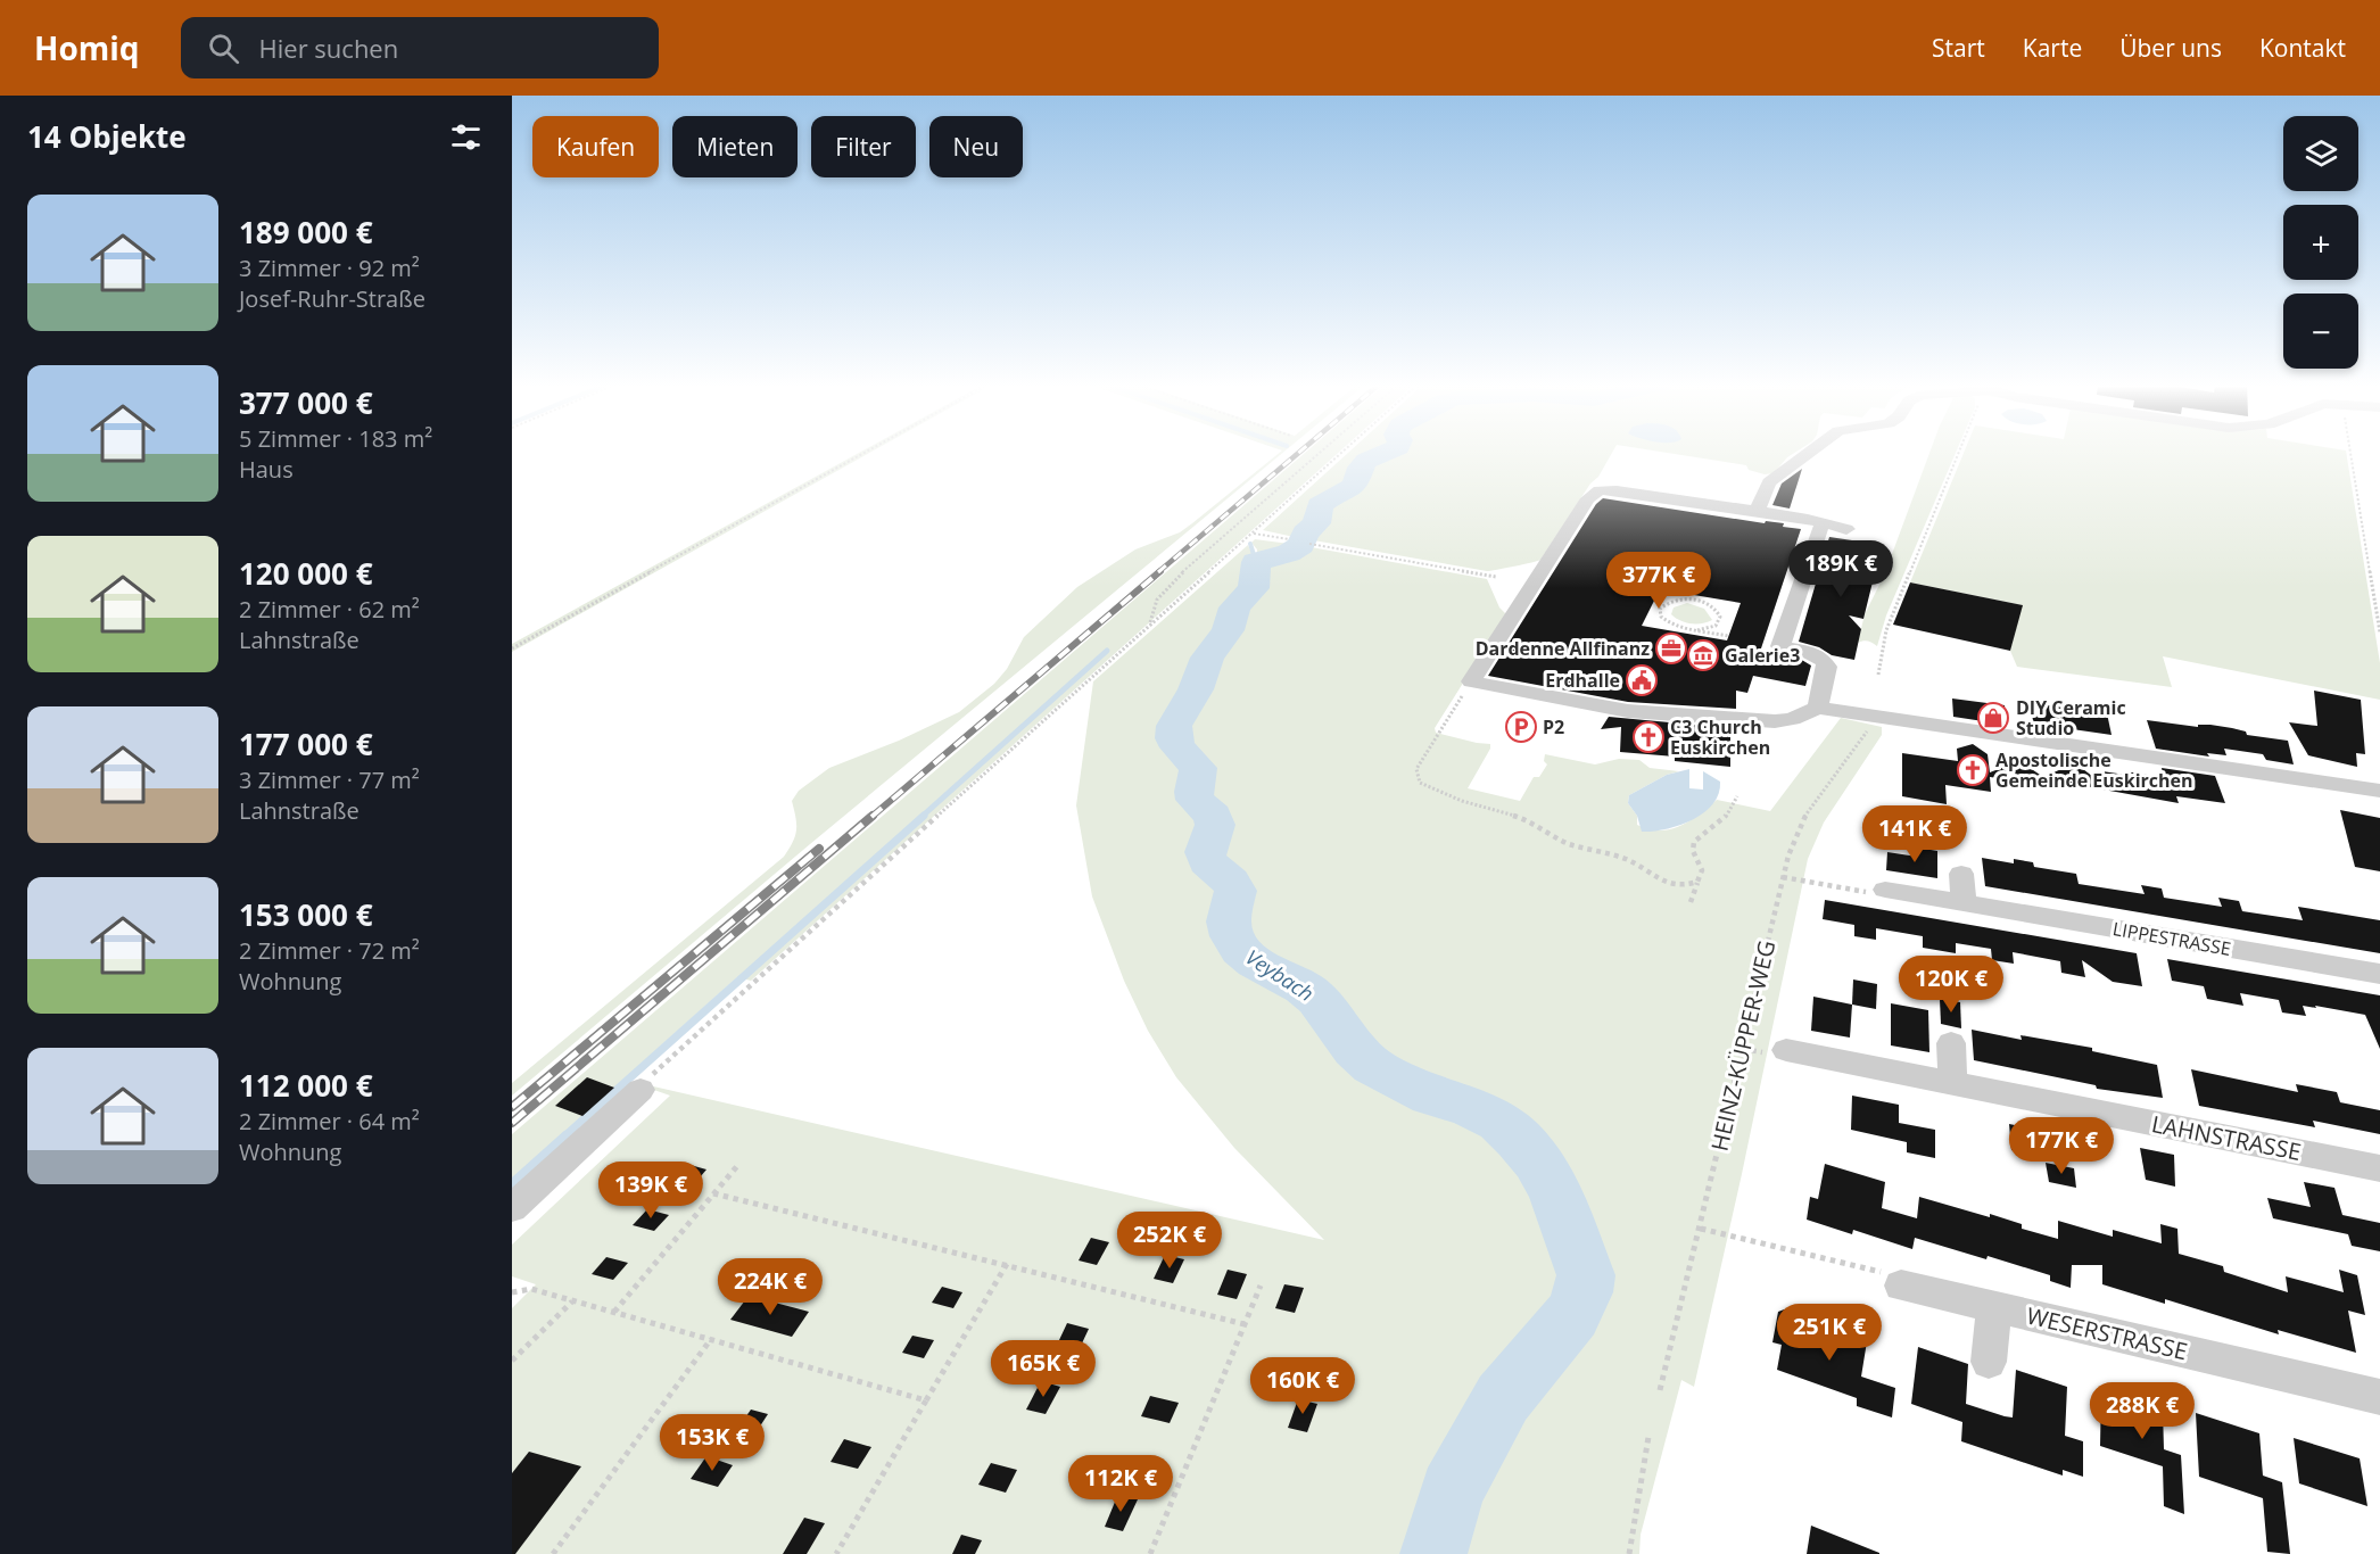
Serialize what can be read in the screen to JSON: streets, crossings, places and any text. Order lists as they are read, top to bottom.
{
  "streets": {
    "street": ["LIPPESTRASSE", "LAHNSTRASSE", "WESERSTRASSE"],
    "path": ["HEINZ-KÜPPER-WEG"]
  },
  "water": ["Veybach"],
  "places": {
    "office": ["Dardenne Allfinanz"],
    "museum": ["Galerie3"],
    "public building": ["Erdhalle"],
    "shop": ["DIY Ceramic Studio"],
    "parking": ["P2"],
    "church": ["C3 Church Euskirchen", "Apostolische Gemeinde Euskirchen"]
  },
  "page": {
    "header": "Homiq",
    "search": "Hier suchen",
    "nav": [
      "Start",
      "Karte",
      "Über uns",
      "Kontakt"
    ],
    "heading": "14 Objekte",
    "map_buttons": ["+", "−"],
    "chip": [
      "Kaufen",
      "Mieten",
      "Filter",
      "Neu"
    ],
    "list": [
      {
        "name": "189 000 €",
        "note": "3 Zimmer · 92 m² · Josef-Ruhr-Straße"
      },
      {
        "name": "377 000 €",
        "note": "5 Zimmer · 183 m² · Haus"
      },
      {
        "name": "120 000 €",
        "note": "2 Zimmer · 62 m² · Lahnstraße"
      },
      {
        "name": "177 000 €",
        "note": "3 Zimmer · 77 m² · Lahnstraße"
      },
      {
        "name": "153 000 €",
        "note": "2 Zimmer · 72 m² · Wohnung"
      },
      {
        "name": "112 000 €",
        "note": "2 Zimmer · 64 m² · Wohnung"
      }
    ],
    "price": [
      "189K €",
      "377K €",
      "141K €",
      "120K €",
      "177K €",
      "139K €",
      "252K €",
      "224K €",
      "251K €",
      "165K €",
      "160K €",
      "288K €",
      "153K €",
      "112K €"
    ]
  }
}
